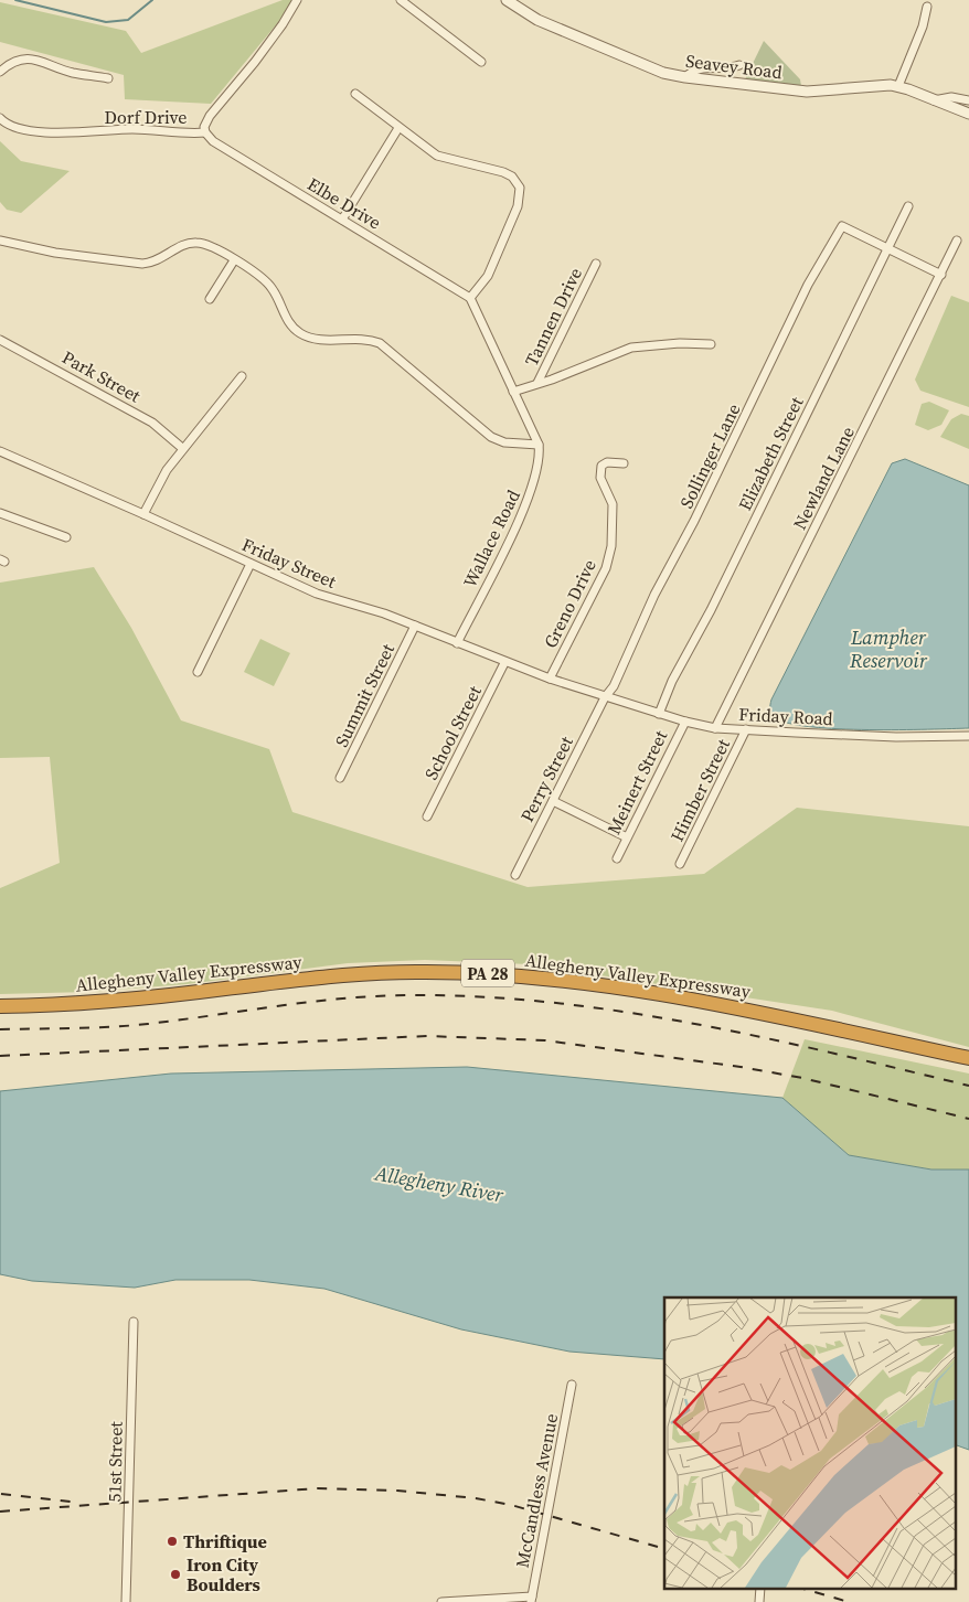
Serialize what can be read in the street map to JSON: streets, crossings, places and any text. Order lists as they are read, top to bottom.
{
  "streets": {
    "highway": ["Allegheny Valley Expressway", "PA 28"],
    "street": [
      "Seavey Road",
      "Dorf Drive",
      "Elbe Drive",
      "Tannen Drive",
      "Park Street",
      "Elizabeth Street",
      "Sollinger Lane",
      "Newland Lane",
      "Wallace Road",
      "Friday Street",
      "Greno Drive",
      "Summit Street",
      "Friday Road",
      "School Street",
      "Perry Street",
      "Meinert Street",
      "Himber Street",
      "51st Street",
      "McCandless Avenue"
    ]
  },
  "crossings": [
    ["Dorf Drive", "Elbe Drive"],
    ["Elizabeth Street", "Sollinger Lane"],
    ["Elizabeth Street", "Friday Road"],
    ["Sollinger Lane", "Friday Street"],
    ["Sollinger Lane", "Friday Road"],
    ["Sollinger Lane", "Perry Street"],
    ["Newland Lane", "Friday Road"],
    ["Wallace Road", "Friday Street"],
    ["Friday Street", "Greno Drive"],
    ["Friday Street", "Summit Street"],
    ["Friday Street", "Friday Road"],
    ["Friday Street", "School Street"],
    ["Friday Street", "Perry Street"],
    ["Friday Road", "Perry Street"],
    ["Friday Road", "Meinert Street"],
    ["Friday Road", "Himber Street"]
  ],
  "water": ["Lampher Reservoir", "Allegheny River"],
  "places": ["Thriftique", "Iron City Boulders"]
}
